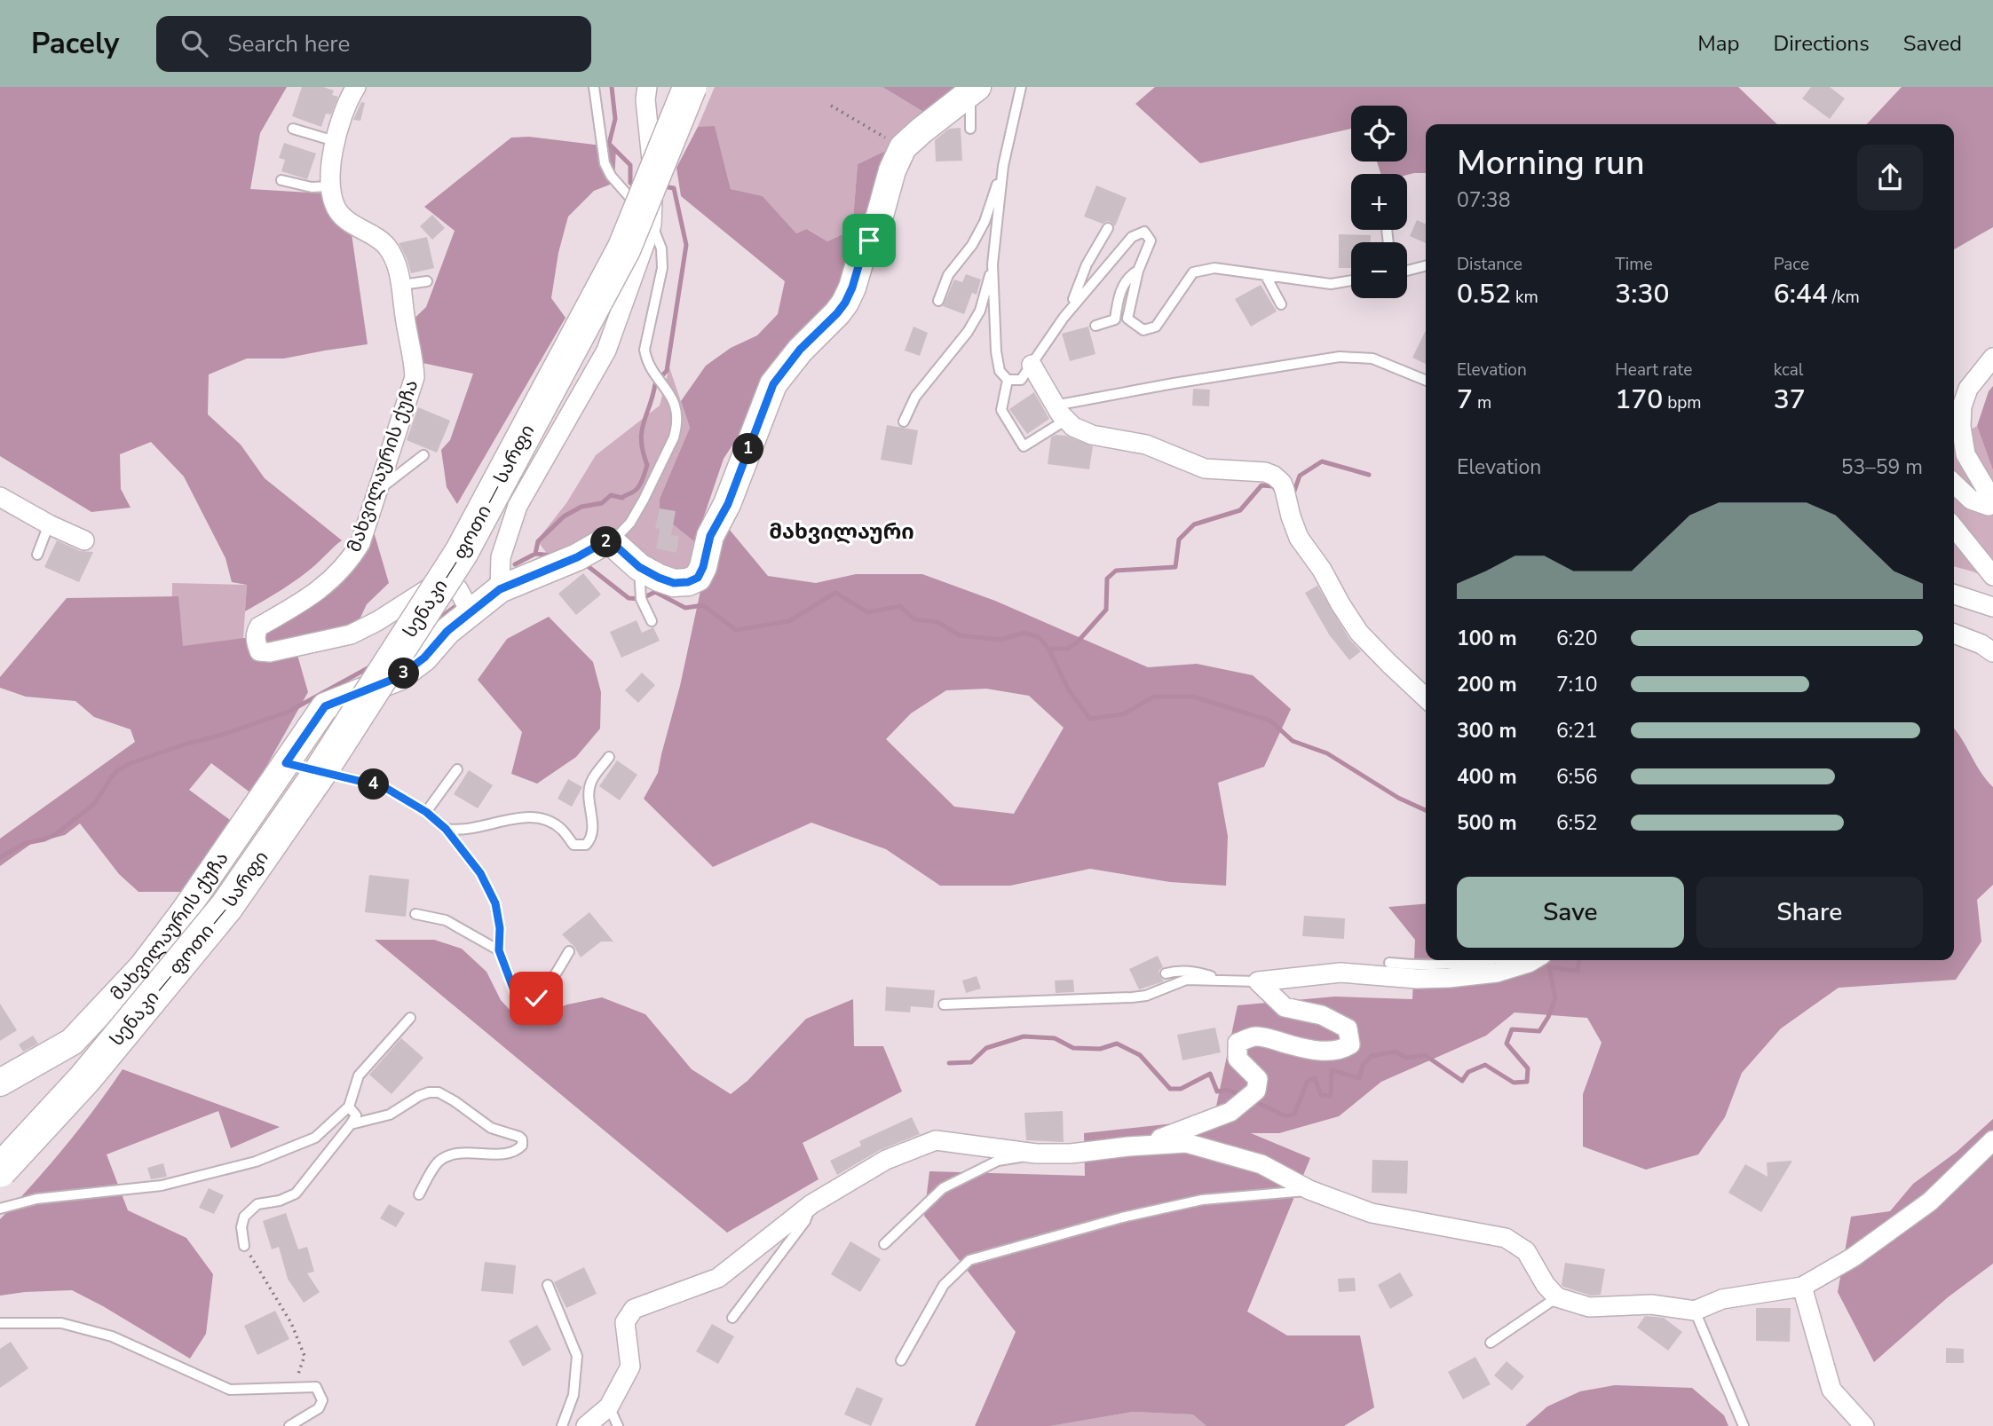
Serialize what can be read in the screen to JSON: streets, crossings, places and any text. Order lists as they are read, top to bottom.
{
  "streets": {
    "highway": ["სენაკი — ფოთი — სარფი"],
    "street": ["მახვილაურის ქუჩა"]
  },
  "districts": ["მახვილაური"],
  "page": {
    "header": "Pacely",
    "search": "Search here",
    "nav": ["Map", "Directions", "Saved"],
    "map_buttons": ["+", "−"],
    "heading": ["Morning run", "07:38"],
    "stats": [
      ["Distance", "0.52 km"],
      ["Time", "3:30"],
      ["Pace", "6:44 /km"],
      ["Elevation", "7 m"],
      ["Heart rate", "170 bpm"],
      ["kcal", "37"]
    ],
    "pins": [
      "1",
      "2",
      "3",
      "4"
    ],
    "chart": ["Elevation", "53–59 m"],
    "list": [
      {
        "name": "100 m",
        "note": "6:20"
      },
      {
        "name": "200 m",
        "note": "7:10"
      },
      {
        "name": "300 m",
        "note": "6:21"
      },
      {
        "name": "400 m",
        "note": "6:56"
      },
      {
        "name": "500 m",
        "note": "6:52"
      }
    ],
    "buttons": ["Save", "Share"]
  }
}
